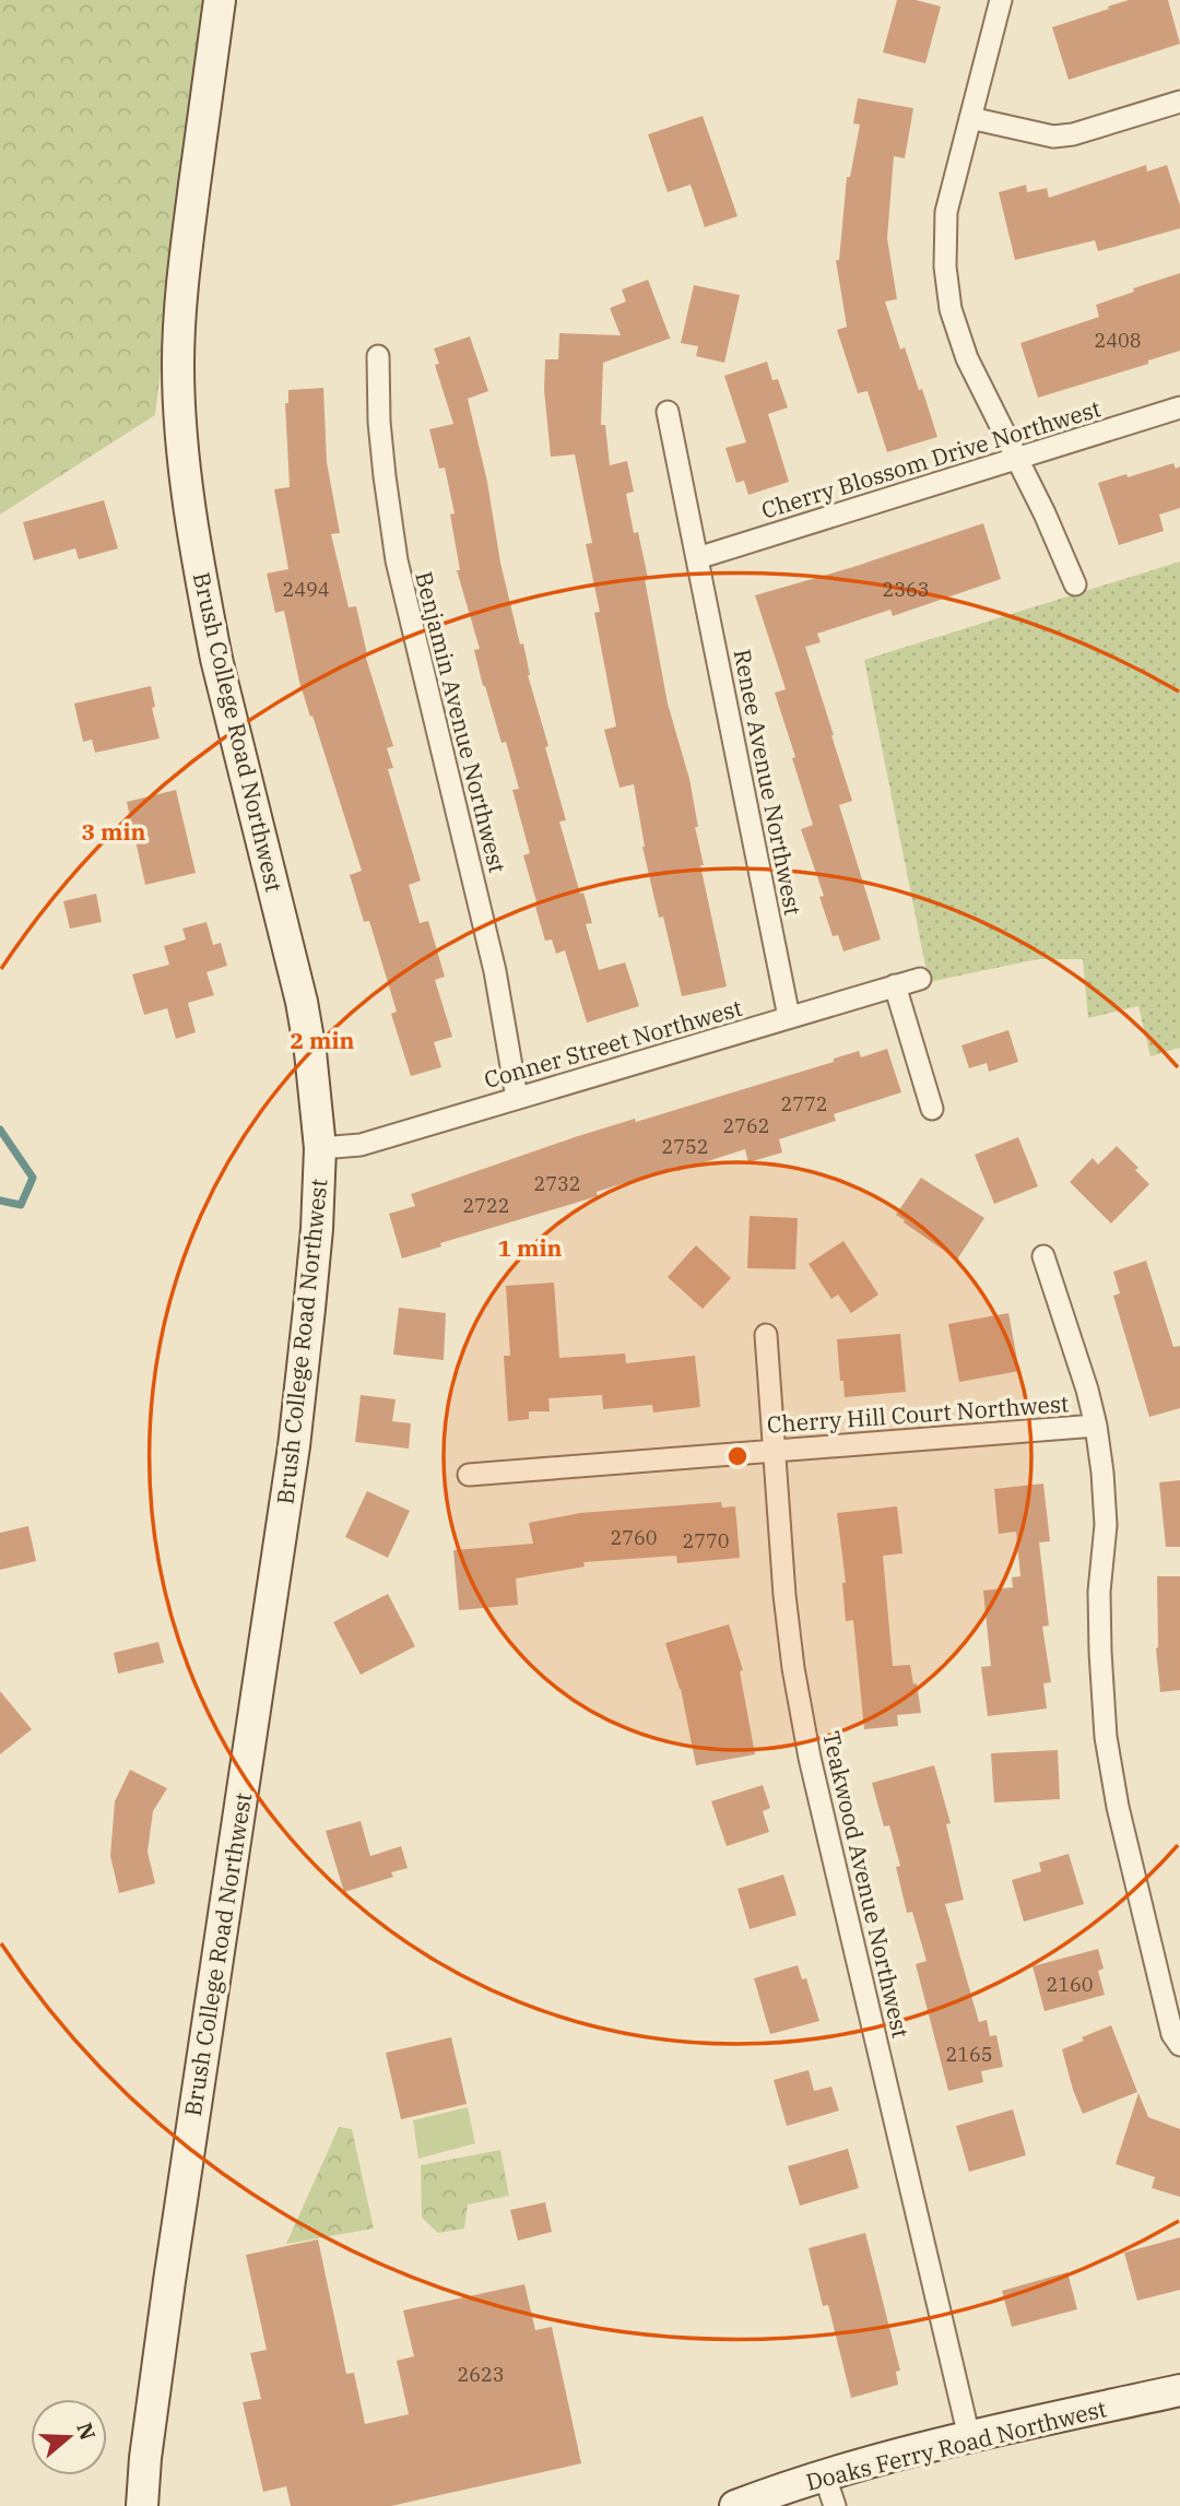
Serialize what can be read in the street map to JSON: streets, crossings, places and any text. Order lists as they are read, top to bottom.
{
  "streets": {
    "street": [
      "Cherry Blossom Drive Northwest",
      "Benjamin Avenue Northwest",
      "Brush College Road Northwest",
      "Renee Avenue Northwest",
      "Conner Street Northwest",
      "Cherry Hill Court Northwest",
      "Teakwood Avenue Northwest",
      "Doaks Ferry Road Northwest"
    ]
  },
  "crossings": [
    ["Cherry Blossom Drive Northwest", "Renee Avenue Northwest"],
    ["Benjamin Avenue Northwest", "Conner Street Northwest"],
    ["Brush College Road Northwest", "Conner Street Northwest"],
    ["Renee Avenue Northwest", "Conner Street Northwest"],
    ["Cherry Hill Court Northwest", "Teakwood Avenue Northwest"],
    ["Teakwood Avenue Northwest", "Doaks Ferry Road Northwest"]
  ],
  "house_numbers": [
    "2408",
    "2494",
    "2363",
    "2772",
    "2762",
    "2752",
    "2732",
    "2722",
    "2760",
    "2770",
    "2160",
    "2165",
    "2623"
  ],
  "north": "right",
  "rings": ["3 min", "2 min", "1 min"]
}
